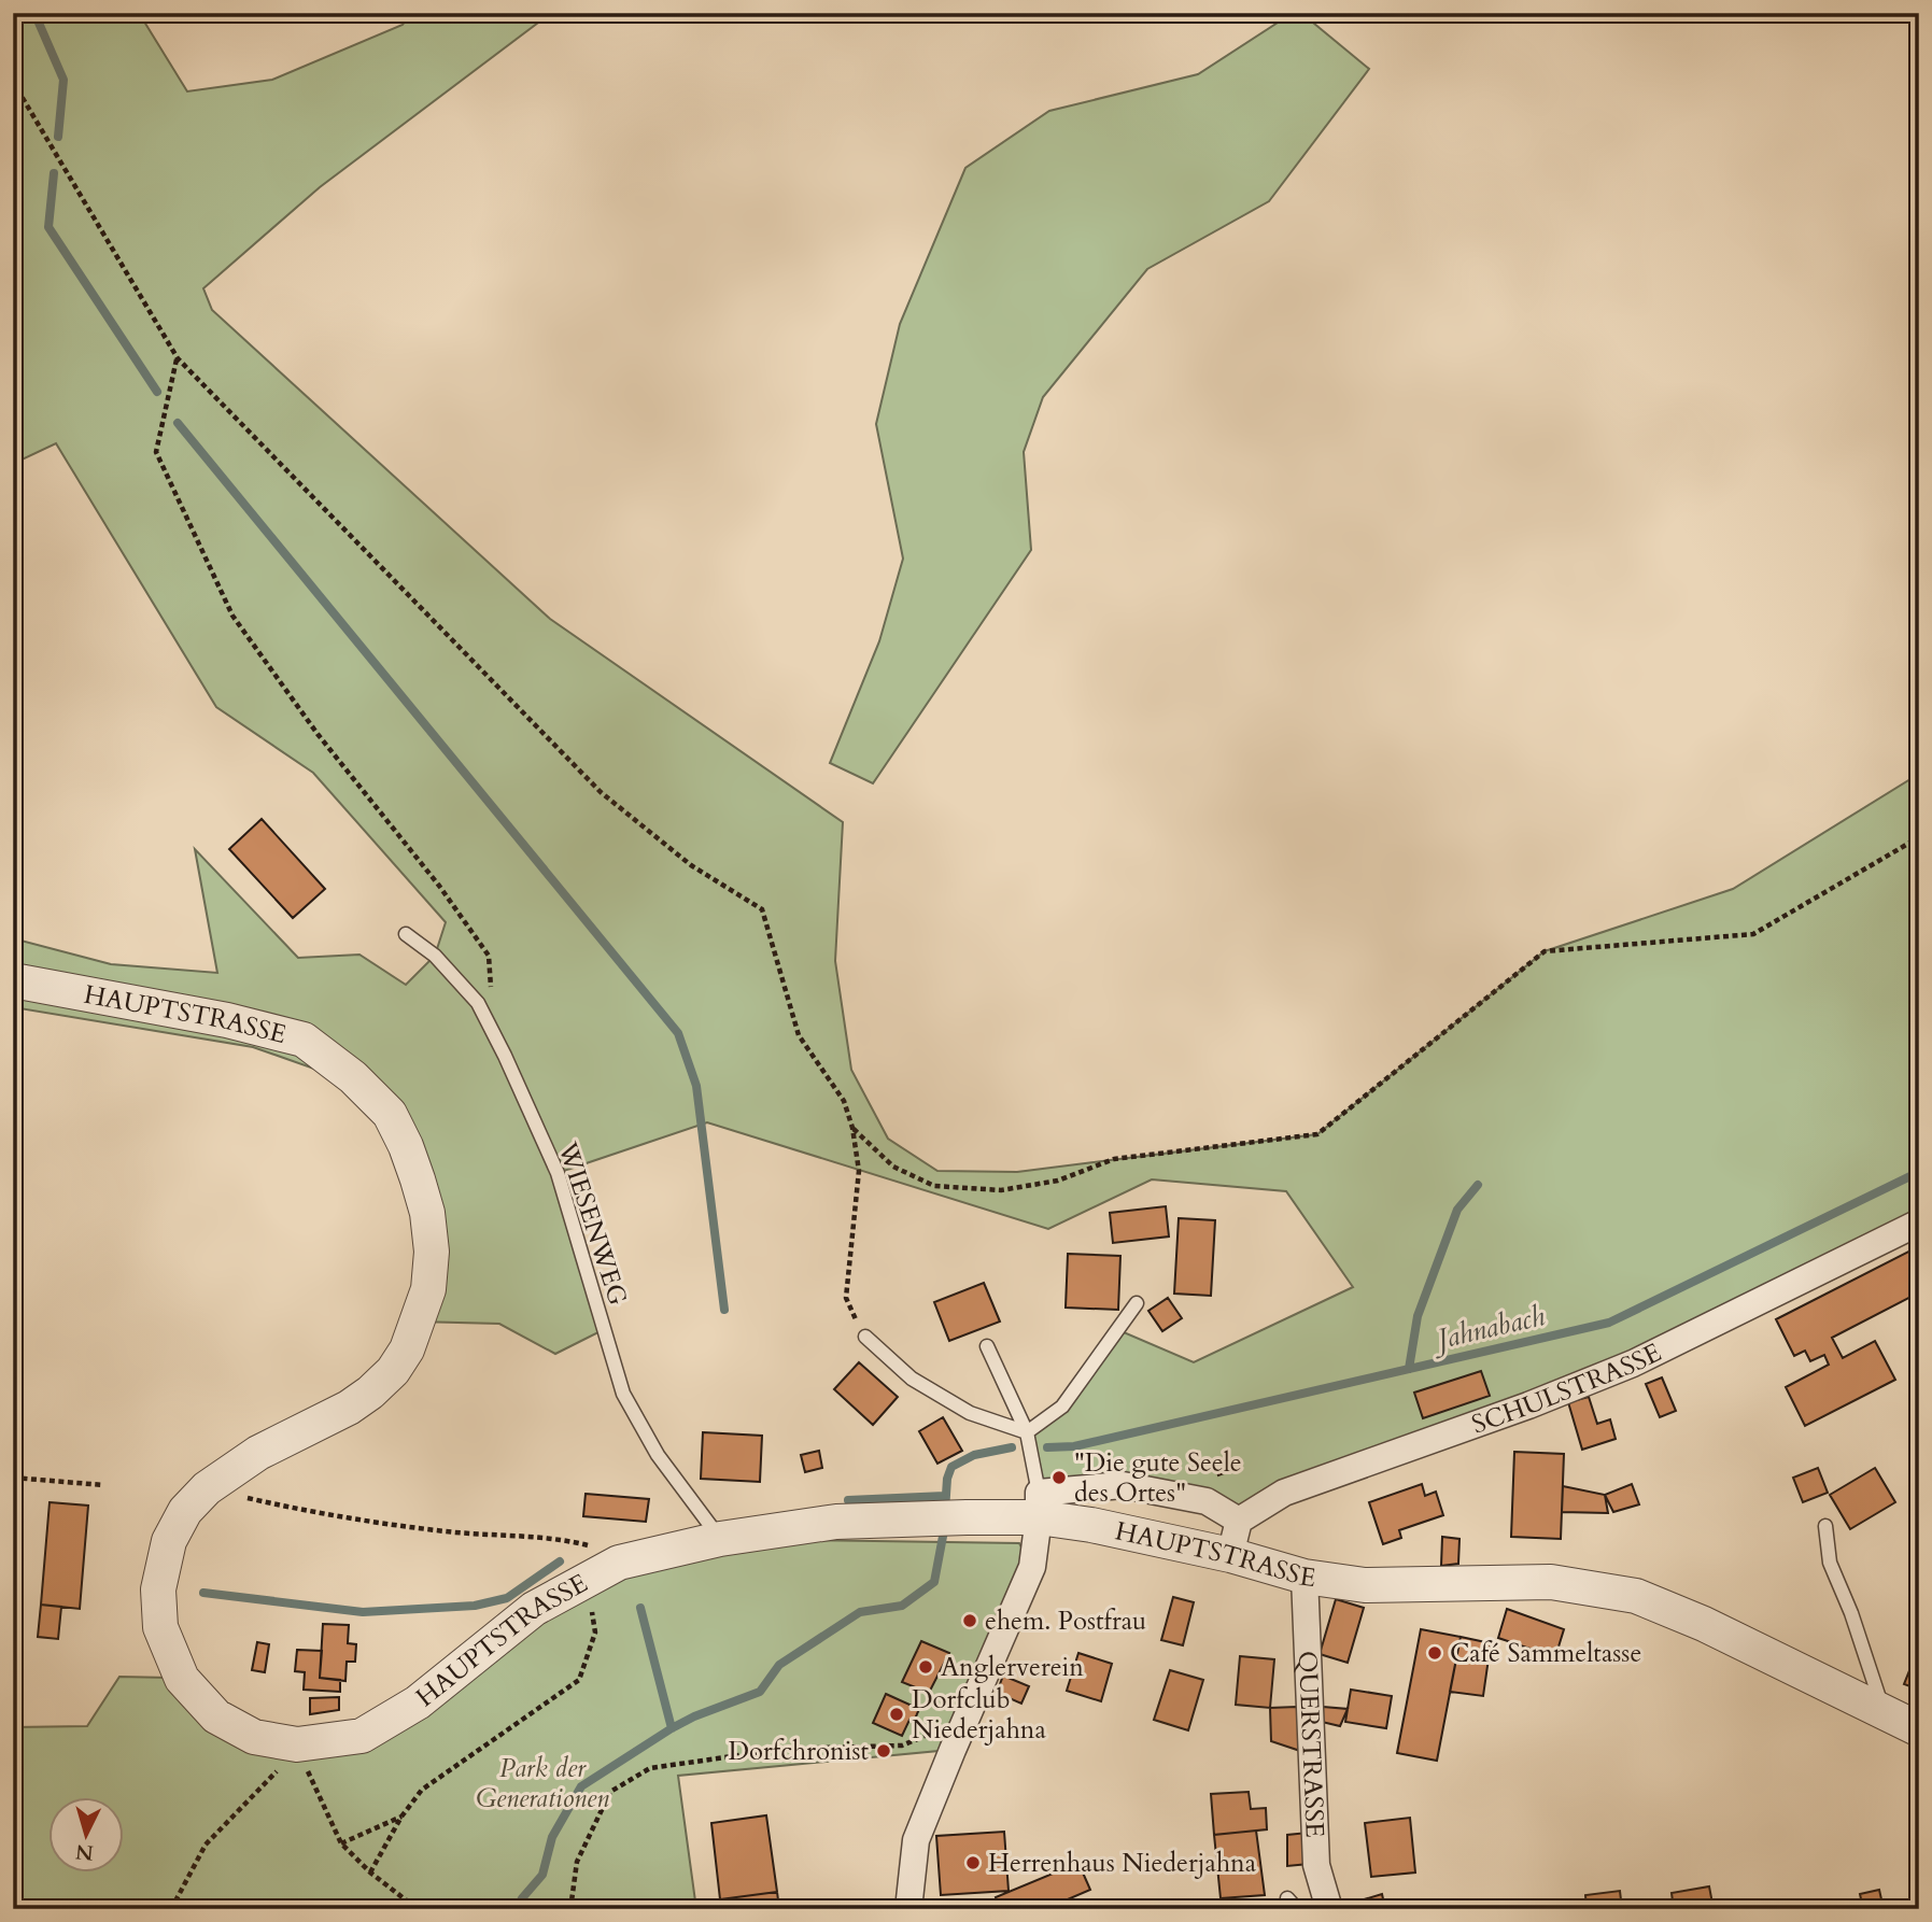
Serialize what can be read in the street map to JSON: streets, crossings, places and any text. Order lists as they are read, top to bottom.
{
  "streets": {
    "street": ["HAUPTSTRASSE", "SCHULSTRASSE", "QUERSTRASSE"],
    "lane": ["WIESENWEG"]
  },
  "crossings": [
    ["HAUPTSTRASSE", "WIESENWEG"],
    ["HAUPTSTRASSE", "QUERSTRASSE"]
  ],
  "water": ["Jahnabach"],
  "parks": ["Park der Generationen"],
  "places": [
    "\"Die gute Seele des Ortes\"",
    "ehem. Postfrau",
    "Café Sammeltasse",
    "Anglerverein",
    "Dorfclub Niederjahna",
    "Dorfchronist",
    "Herrenhaus Niederjahna"
  ],
  "north": "bottom"
}
